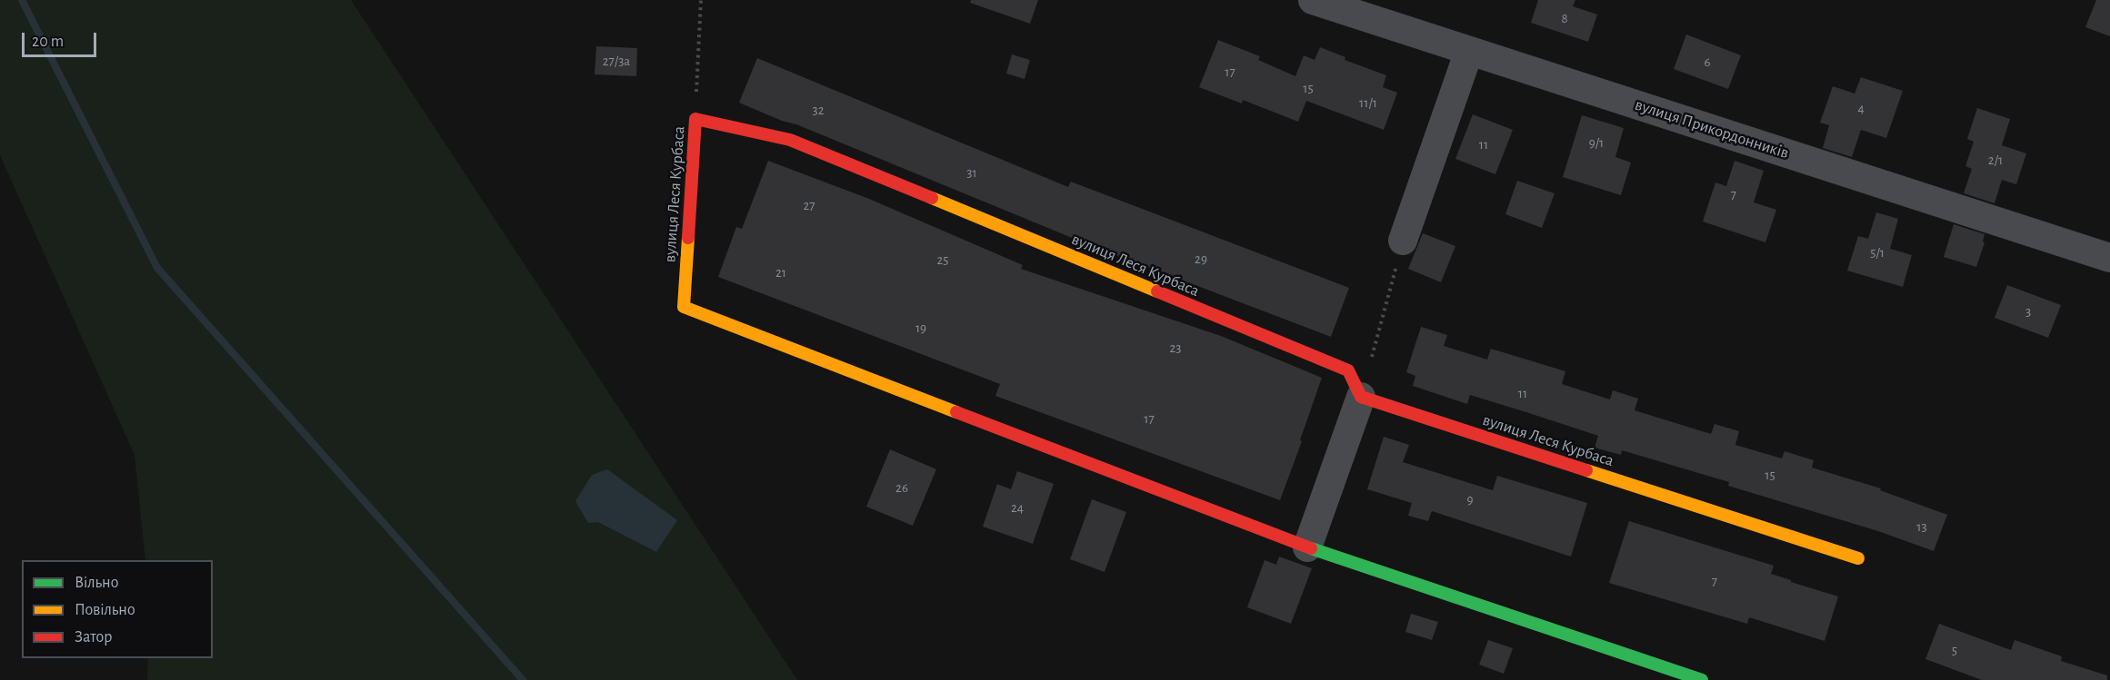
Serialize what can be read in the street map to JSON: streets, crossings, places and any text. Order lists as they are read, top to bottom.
{
  "streets": {
    "street": ["вулиця Прикордонників", "вулиця Леся Курбаса"]
  },
  "house_numbers": [
    "8",
    "27/3а",
    "6",
    "17",
    "15",
    "11/1",
    "4",
    "32",
    "9/1",
    "11",
    "2/1",
    "31",
    "7",
    "27",
    "5/1",
    "29",
    "25",
    "21",
    "3",
    "19",
    "23",
    "11",
    "17",
    "15",
    "26",
    "9",
    "24",
    "13",
    "7",
    "5"
  ],
  "legend": ["Вільно", "Повільно", "Затор"],
  "scale_bar": "20 m"
}
